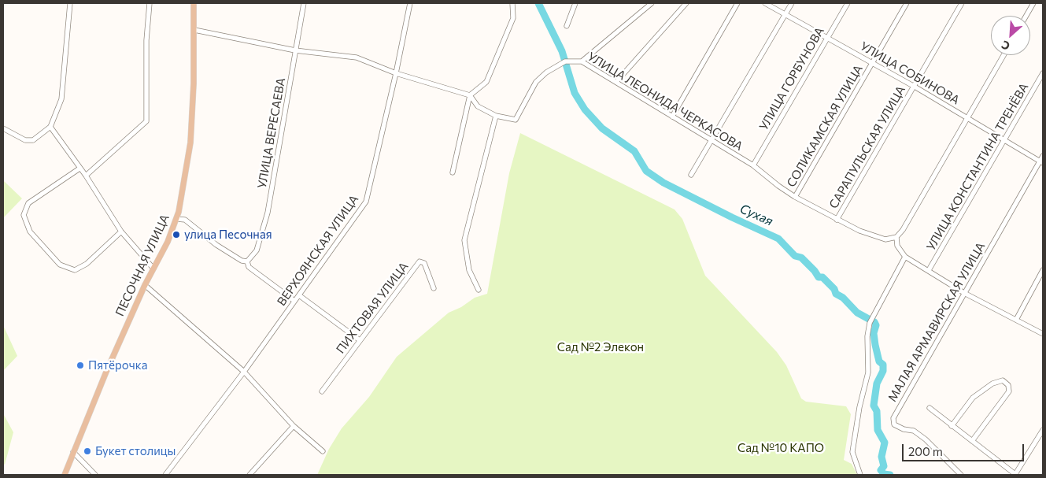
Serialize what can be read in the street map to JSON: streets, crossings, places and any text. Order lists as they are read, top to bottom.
{
  "streets": {
    "main road": ["ПЕСОЧНАЯ УЛИЦА"],
    "street": [
      "УЛИЦА СОБИНОВА",
      "УЛИЦА ГОРБУНОВА",
      "УЛИЦА ЛЕОНИДА ЧЕРКАСОВА",
      "СОЛИКАМСКАЯ УЛИЦА",
      "УЛИЦА ВЕРЕСАЕВА",
      "САРАПУЛЬСКАЯ УЛИЦА",
      "УЛИЦА КОНСТАНТИНА ТРЕНЁВА",
      "ВЕРХОЯНСКАЯ УЛИЦА",
      "ПИХТОВАЯ УЛИЦА",
      "МАЛАЯ АРМАВИРСКАЯ УЛИЦА"
    ]
  },
  "crossings": [
    ["УЛИЦА СОБИНОВА", "УЛИЦА ГОРБУНОВА"],
    ["УЛИЦА СОБИНОВА", "СОЛИКАМСКАЯ УЛИЦА"],
    ["УЛИЦА СОБИНОВА", "САРАПУЛЬСКАЯ УЛИЦА"],
    ["УЛИЦА СОБИНОВА", "УЛИЦА КОНСТАНТИНА ТРЕНЁВА"],
    ["УЛИЦА СОБИНОВА", "МАЛАЯ АРМАВИРСКАЯ УЛИЦА"],
    ["УЛИЦА ГОРБУНОВА", "УЛИЦА ЛЕОНИДА ЧЕРКАСОВА"],
    ["УЛИЦА ЛЕОНИДА ЧЕРКАСОВА", "СОЛИКАМСКАЯ УЛИЦА"],
    ["УЛИЦА ЛЕОНИДА ЧЕРКАСОВА", "УЛИЦА ВЕРЕСАЕВА"],
    ["УЛИЦА ЛЕОНИДА ЧЕРКАСОВА", "САРАПУЛЬСКАЯ УЛИЦА"],
    ["УЛИЦА ЛЕОНИДА ЧЕРКАСОВА", "ВЕРХОЯНСКАЯ УЛИЦА"],
    ["УЛИЦА ЛЕОНИДА ЧЕРКАСОВА", "ПЕСОЧНАЯ УЛИЦА"]
  ],
  "water": ["Сухая"],
  "parks": ["Сад №2 Элекон", "Сад №10 КАПО"],
  "places": ["улица Песочная", "Пятёрочка", "Букет столицы"],
  "scale_bar": "200 m",
  "north": "bottom left"
}
